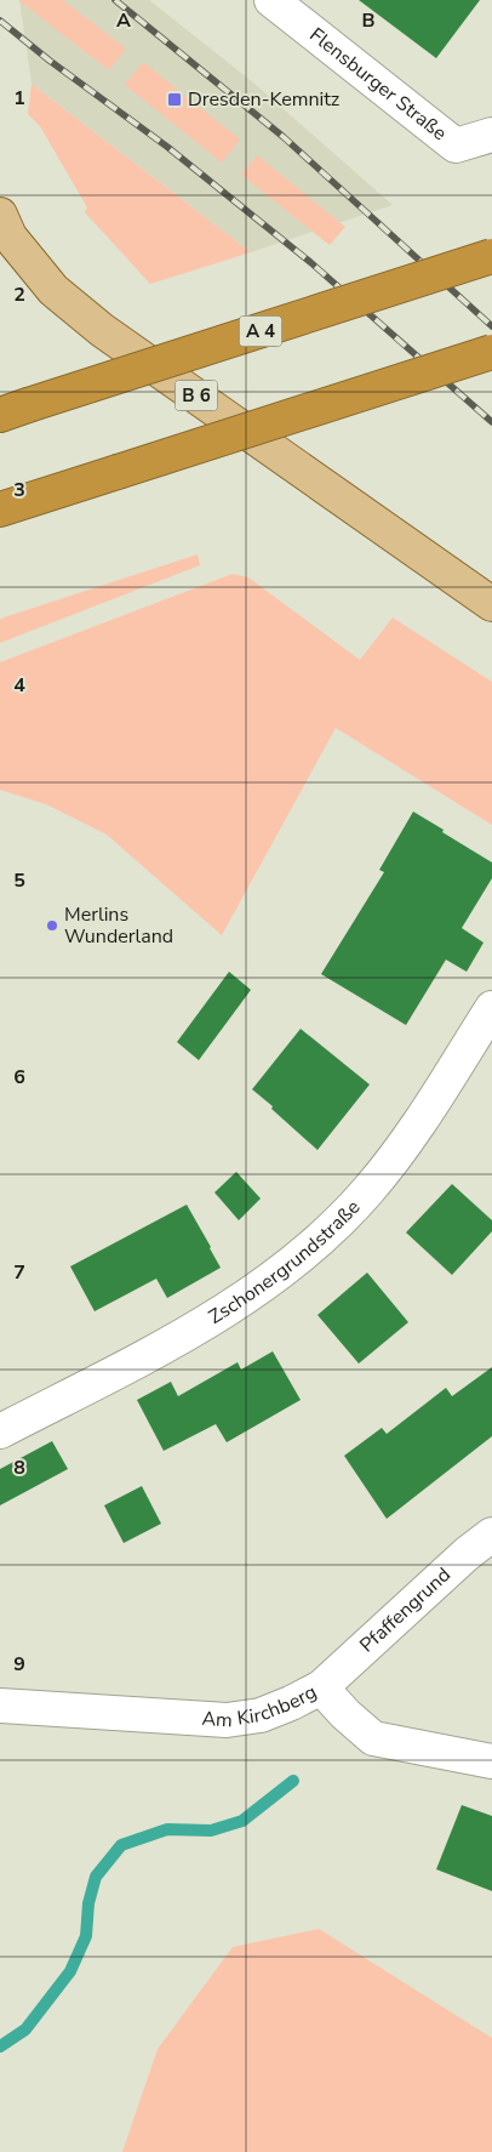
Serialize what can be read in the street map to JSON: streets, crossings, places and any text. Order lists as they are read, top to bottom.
{
  "streets": {
    "highway": ["A 4"],
    "main road": ["B 6"],
    "street": [
      "Flensburger Straße",
      "Zschonergrundstraße",
      "Pfaffengrund",
      "Am Kirchberg"
    ]
  },
  "crossings": [
    ["Pfaffengrund", "Am Kirchberg"]
  ],
  "places": {
    "transit": ["Dresden-Kemnitz"],
    "other": ["Merlins Wunderland"]
  },
  "grid": {
    "columns": ["A", "B"],
    "rows": [
      "1",
      "2",
      "3",
      "4",
      "5",
      "6",
      "7",
      "8",
      "9"
    ]
  }
}
